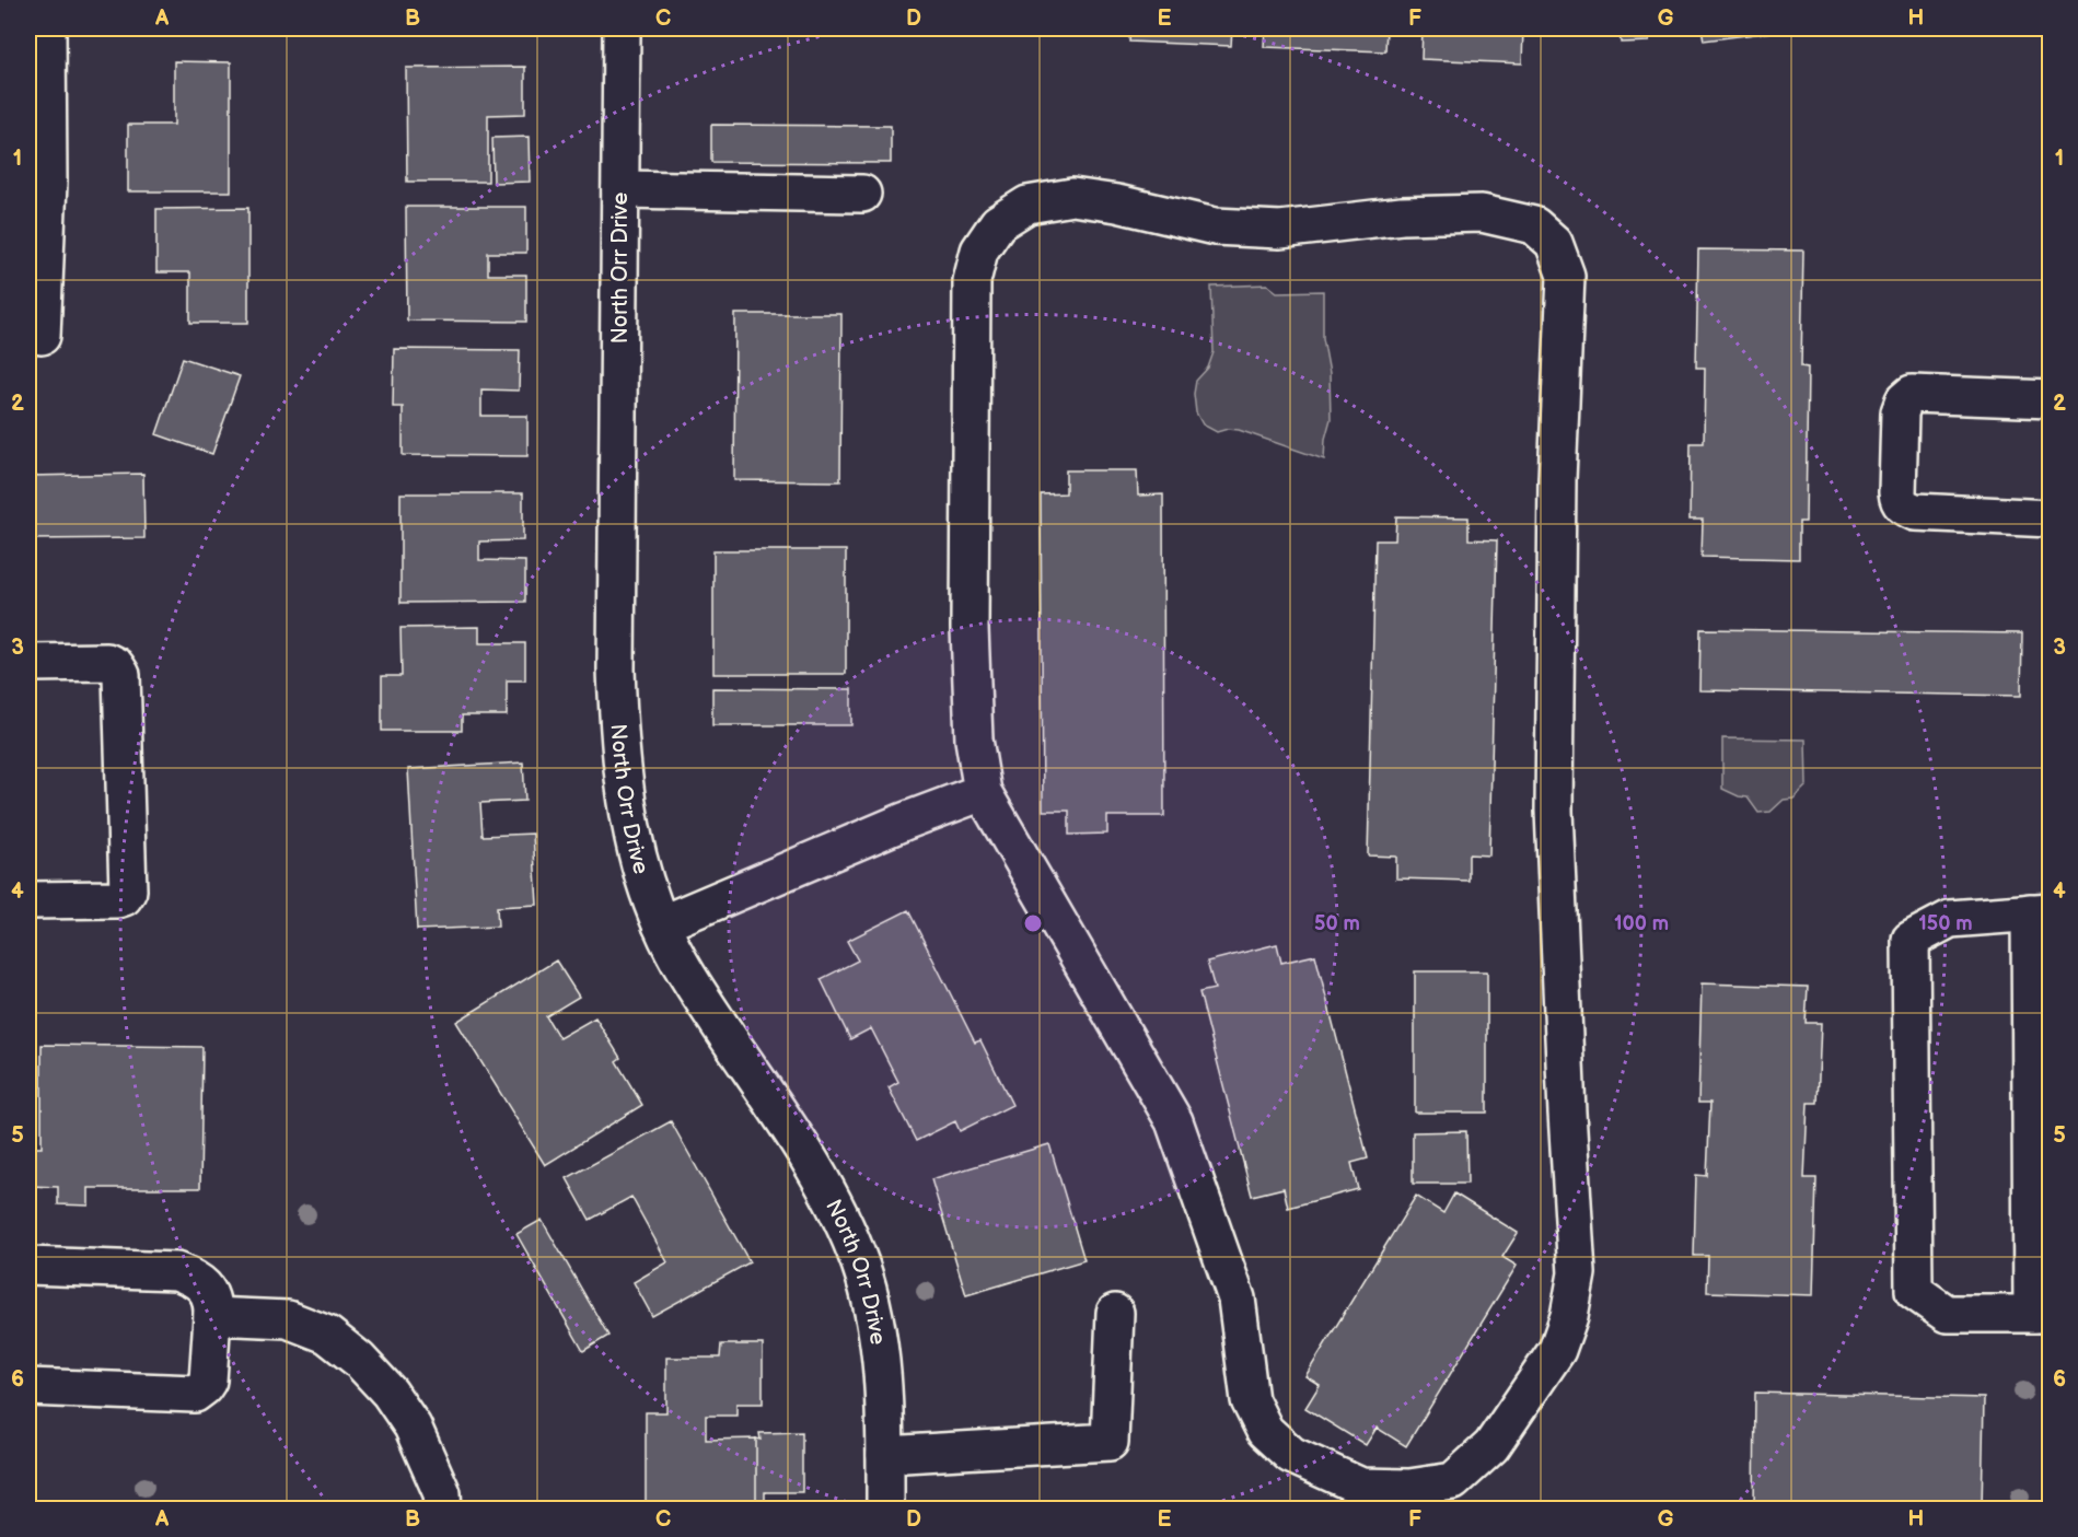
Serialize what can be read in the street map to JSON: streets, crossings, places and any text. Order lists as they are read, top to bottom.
{
  "streets": {
    "street": ["North Orr Drive"]
  },
  "grid": {
    "columns": [
      "A",
      "B",
      "C",
      "D",
      "E",
      "F",
      "G",
      "H"
    ],
    "rows": [
      "1",
      "2",
      "3",
      "4",
      "5",
      "6"
    ]
  },
  "rings": ["50 m", "100 m", "150 m"]
}
